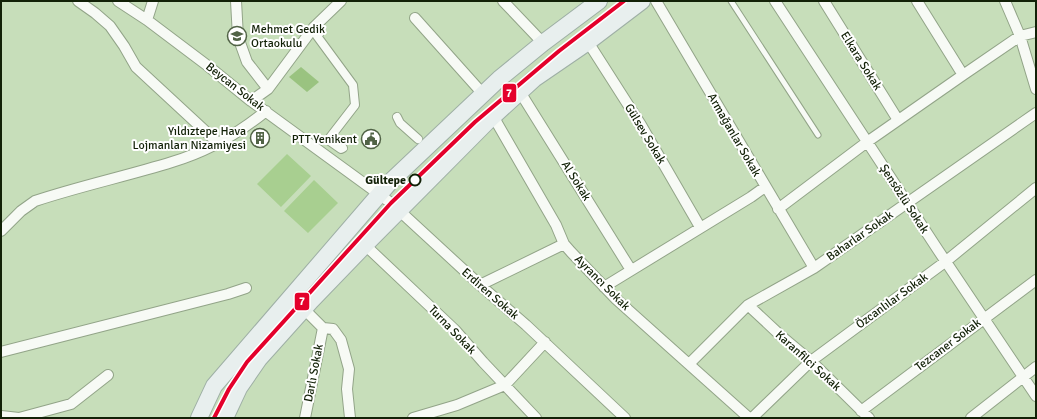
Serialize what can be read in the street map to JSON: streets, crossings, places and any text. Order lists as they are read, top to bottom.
{
  "streets": {
    "street": [
      "Elkara Sokak",
      "Beycan Sokak",
      "Gülsev Sokak",
      "Armağanlar Sokak",
      "Al Sokak",
      "Şensözlü Sokak",
      "Baharlar Sokak",
      "Ayrancı Sokak",
      "Erdiren Sokak",
      "Özcanlılar Sokak",
      "Turna Sokak",
      "Tezcaner Sokak",
      "Karanfilci Sokak",
      "Darlı Sokak"
    ]
  },
  "crossings": [
    ["Beycan Sokak", "Erdiren Sokak"],
    ["Armağanlar Sokak", "Baharlar Sokak"],
    ["Şensözlü Sokak", "Baharlar Sokak"],
    ["Şensözlü Sokak", "Özcanlılar Sokak"],
    ["Şensözlü Sokak", "Tezcaner Sokak"],
    ["Baharlar Sokak", "Ayrancı Sokak"],
    ["Baharlar Sokak", "Karanfilci Sokak"],
    ["Özcanlılar Sokak", "Karanfilci Sokak"],
    ["Tezcaner Sokak", "Karanfilci Sokak"]
  ],
  "places": {
    "school or university": ["Mehmet Gedik Ortaokulu"],
    "building": ["Yıldıztepe Hava Lojmanları Nizamiyesi"],
    "public building": ["PTT Yenikent"],
    "other": ["Gültepe"]
  },
  "lines": ["transit line 7"]
}
